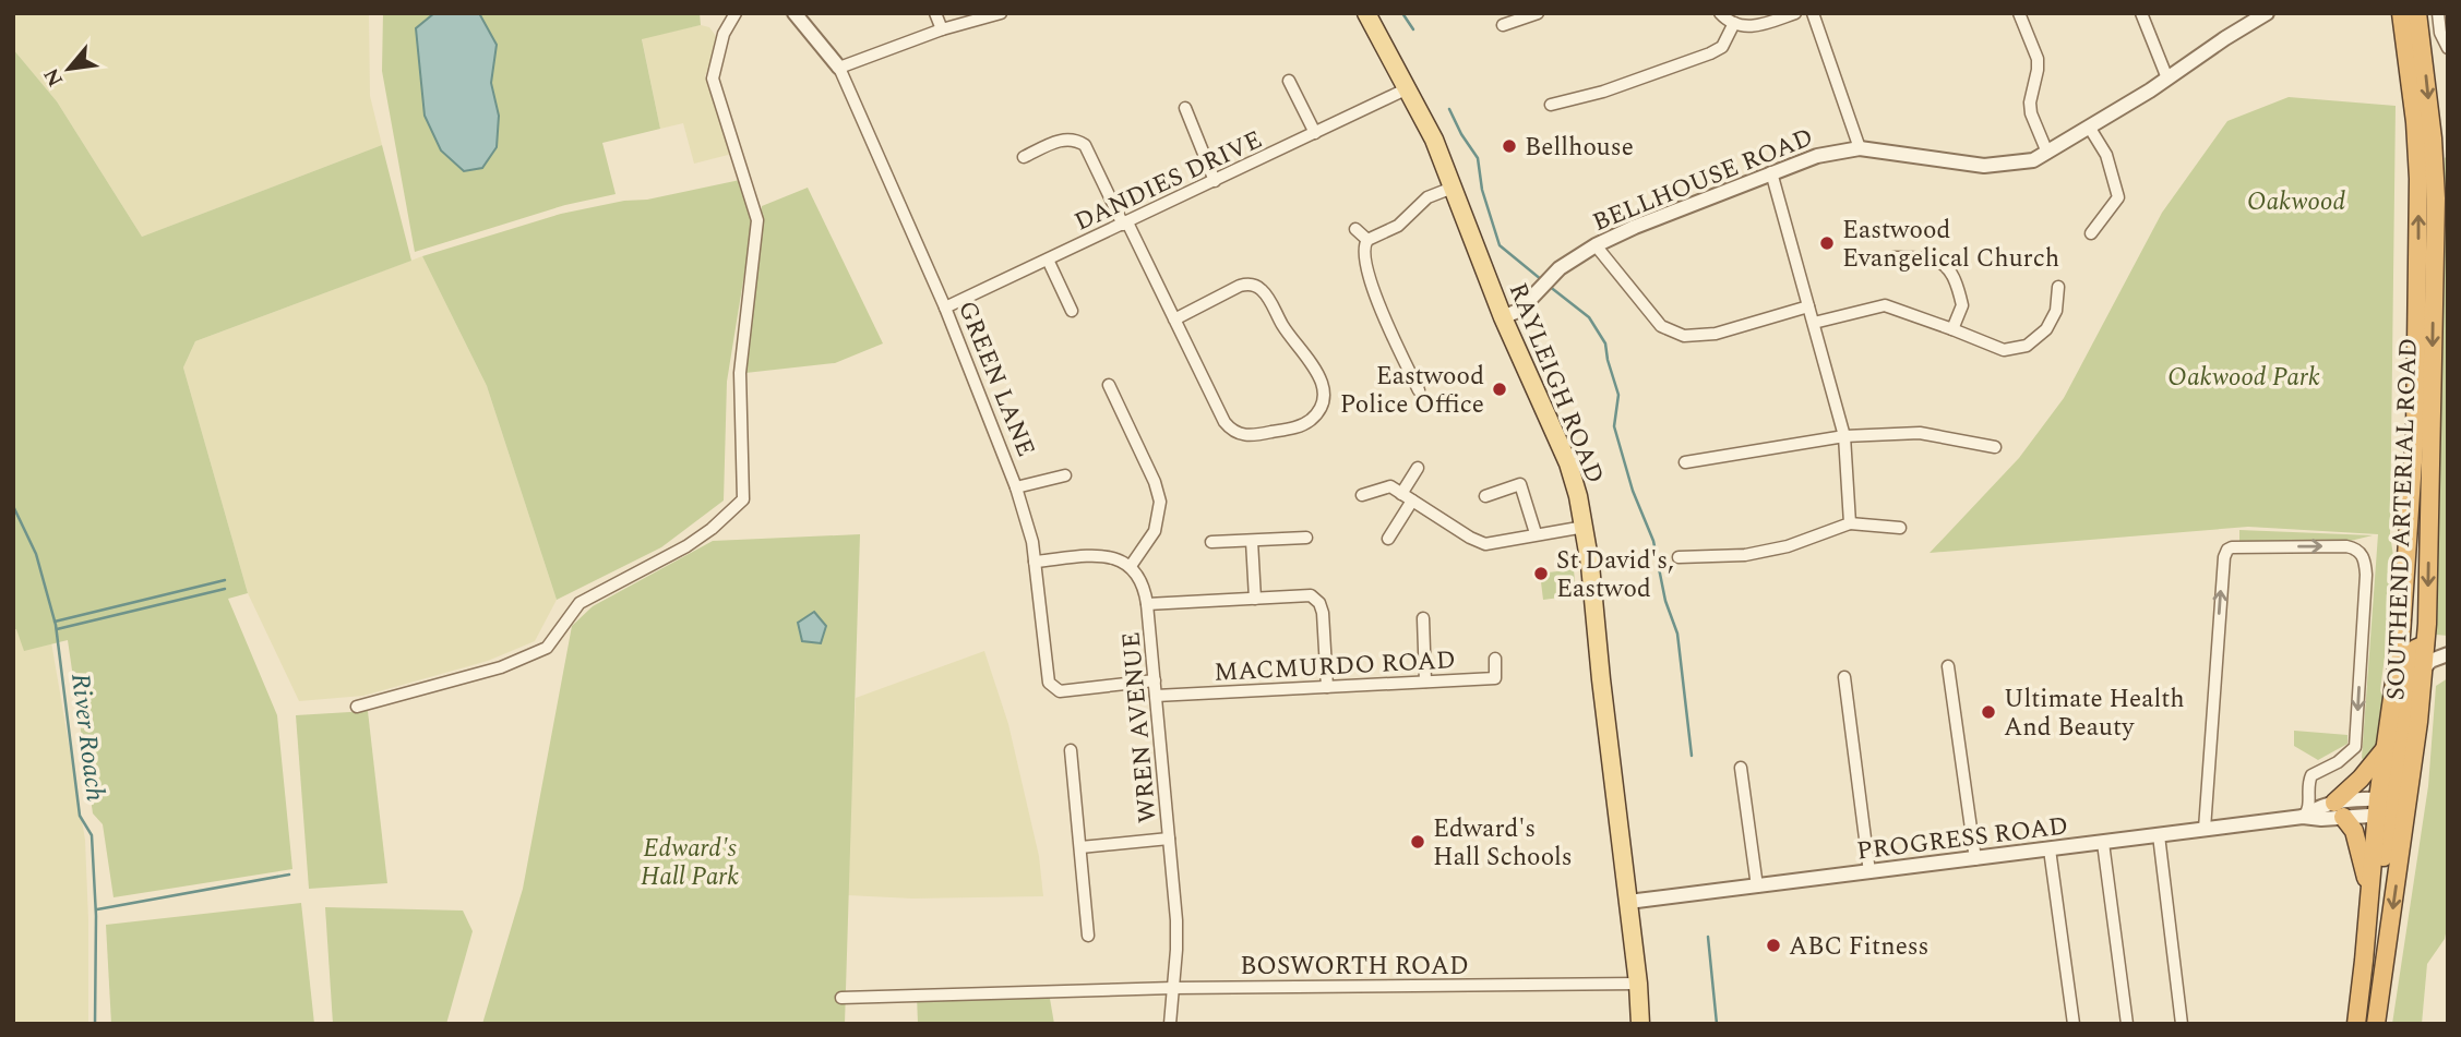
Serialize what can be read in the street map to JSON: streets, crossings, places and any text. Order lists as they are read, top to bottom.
{
  "streets": {
    "highway": ["SOUTHEND ARTERIAL ROAD"],
    "main road": ["RAYLEIGH ROAD"],
    "street": [
      "BELLHOUSE ROAD",
      "DANDIES DRIVE",
      "GREEN LANE",
      "MACMURDO ROAD",
      "WREN AVENUE",
      "PROGRESS ROAD",
      "BOSWORTH ROAD"
    ]
  },
  "crossings": [
    ["BELLHOUSE ROAD", "RAYLEIGH ROAD"],
    ["DANDIES DRIVE", "GREEN LANE"],
    ["DANDIES DRIVE", "RAYLEIGH ROAD"],
    ["GREEN LANE", "WREN AVENUE"],
    ["RAYLEIGH ROAD", "PROGRESS ROAD"],
    ["RAYLEIGH ROAD", "BOSWORTH ROAD"],
    ["SOUTHEND ARTERIAL ROAD", "PROGRESS ROAD"],
    ["MACMURDO ROAD", "WREN AVENUE"],
    ["WREN AVENUE", "BOSWORTH ROAD"]
  ],
  "water": ["River Roach"],
  "parks": ["Oakwood", "Oakwood Park", "Edward's Hall Park"],
  "places": [
    "Bellhouse",
    "Eastwood Evangelical Church",
    "Eastwood Police Office",
    "St David's, Eastwod",
    "Ultimate Health And Beauty",
    "Edward's Hall Schools",
    "ABC Fitness"
  ],
  "north": "bottom left"
}
